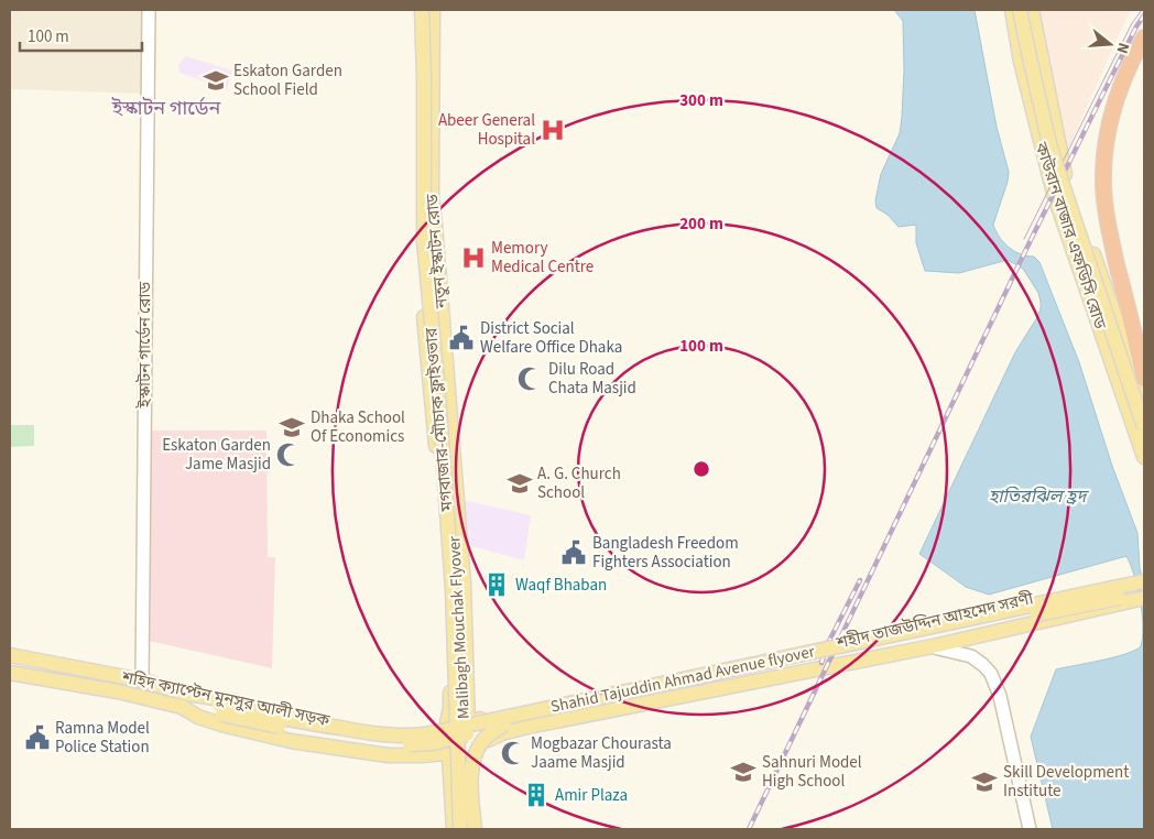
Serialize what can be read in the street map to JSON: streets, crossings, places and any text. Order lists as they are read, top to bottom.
{
  "streets": {
    "main road": [
      "কাউরান বাজার এফডিসি রোড",
      "নতুন ইস্কাটন রোড",
      "ইস্কাটন গার্ডেন রোড",
      "মগবাজার-মৌচাক ফ্লাইওভার",
      "শহীদ তাজউদ্দিন আহমেদ সরণী",
      "Malibagh Mouchak Flyover",
      "Shahid Tajuddin Ahmad Avenue flyover",
      "শহিদ ক্যাপ্টেন মুনসুর আলী সড়ক"
    ]
  },
  "crossings": [
    ["নতুন ইস্কাটন রোড", "মগবাজার-মৌচাক ফ্লাইওভার"],
    ["নতুন ইস্কাটন রোড", "শহীদ তাজউদ্দিন আহমেদ সরণী"],
    ["নতুন ইস্কাটন রোড", "Malibagh Mouchak Flyover"],
    ["নতুন ইস্কাটন রোড", "শহিদ ক্যাপ্টেন মুনসুর আলী সড়ক"],
    ["ইস্কাটন গার্ডেন রোড", "শহিদ ক্যাপ্টেন মুনসুর আলী সড়ক"],
    ["শহীদ তাজউদ্দিন আহমেদ সরণী", "Shahid Tajuddin Ahmad Avenue flyover"],
    ["শহীদ তাজউদ্দিন আহমেদ সরণী", "শহিদ ক্যাপ্টেন মুনসুর আলী সড়ক"]
  ],
  "districts": ["ইস্কাটন গার্ডেন"],
  "water": ["হাতিরঝিল হ্রদ"],
  "places": {
    "school or university": [
      "Eskaton Garden School Field",
      "Dhaka School Of Economics",
      "A. G. Church School",
      "Sahnuri Model High School",
      "Skill Development Institute"
    ],
    "hospital": ["Abeer General Hospital", "Memory Medical Centre"],
    "public building": ["District Social Welfare Office Dhaka", "Bangladesh Freedom Fighters Association", "Ramna Model Police Station"],
    "mosque": ["Dilu Road Chata Masjid", "Eskaton Garden Jame Masjid", "Mogbazar Chourasta Jaame Masjid"],
    "building": ["Waqf Bhaban", "Amir Plaza"]
  },
  "scale_bar": "100 m",
  "north": "right",
  "rings": ["300 m", "200 m", "100 m"]
}
